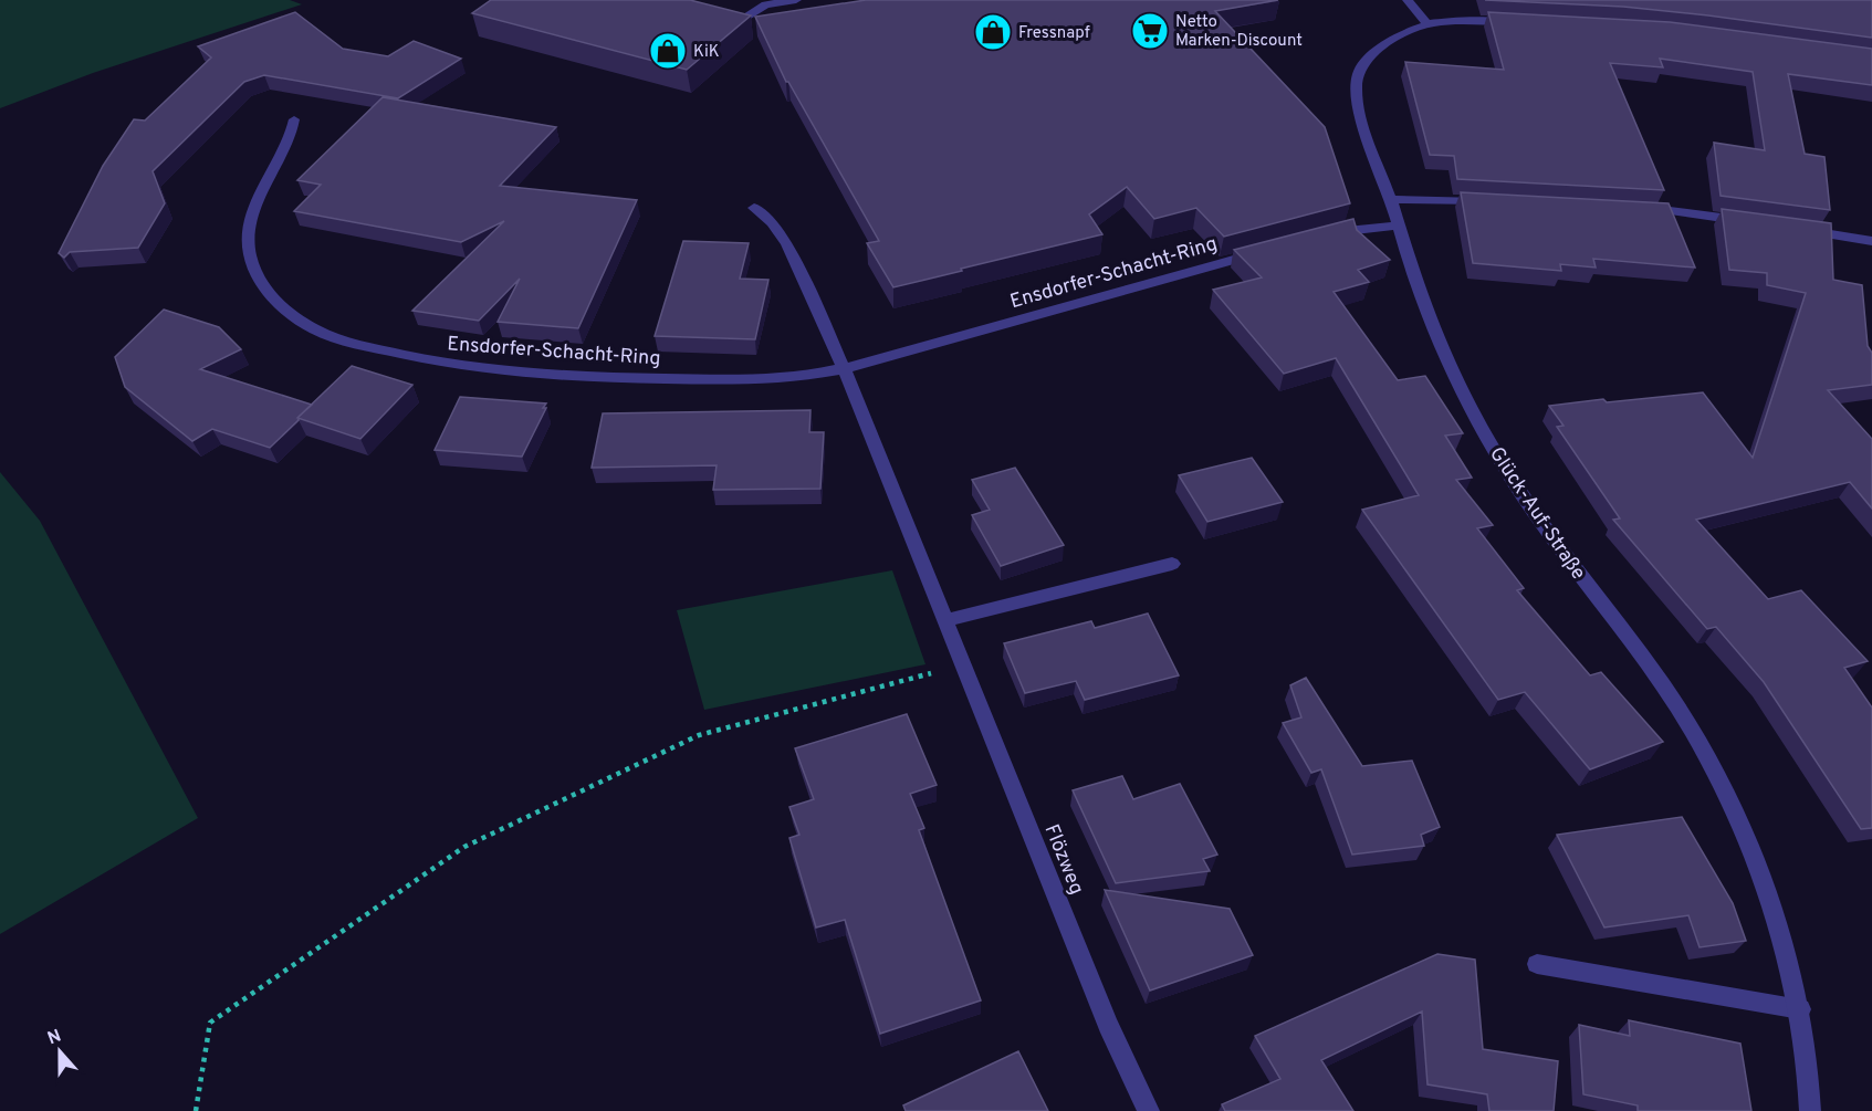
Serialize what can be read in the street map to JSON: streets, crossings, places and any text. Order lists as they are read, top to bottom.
{
  "streets": {
    "street": ["Ensdorfer-Schacht-Ring", "Glück-Auf-Straße", "Flözweg"]
  },
  "crossings": [
    ["Ensdorfer-Schacht-Ring", "Flözweg"]
  ],
  "places": {
    "supermarket": ["Netto Marken-Discount"],
    "shop": ["Fressnapf", "KiK"]
  },
  "north": "top"
}
